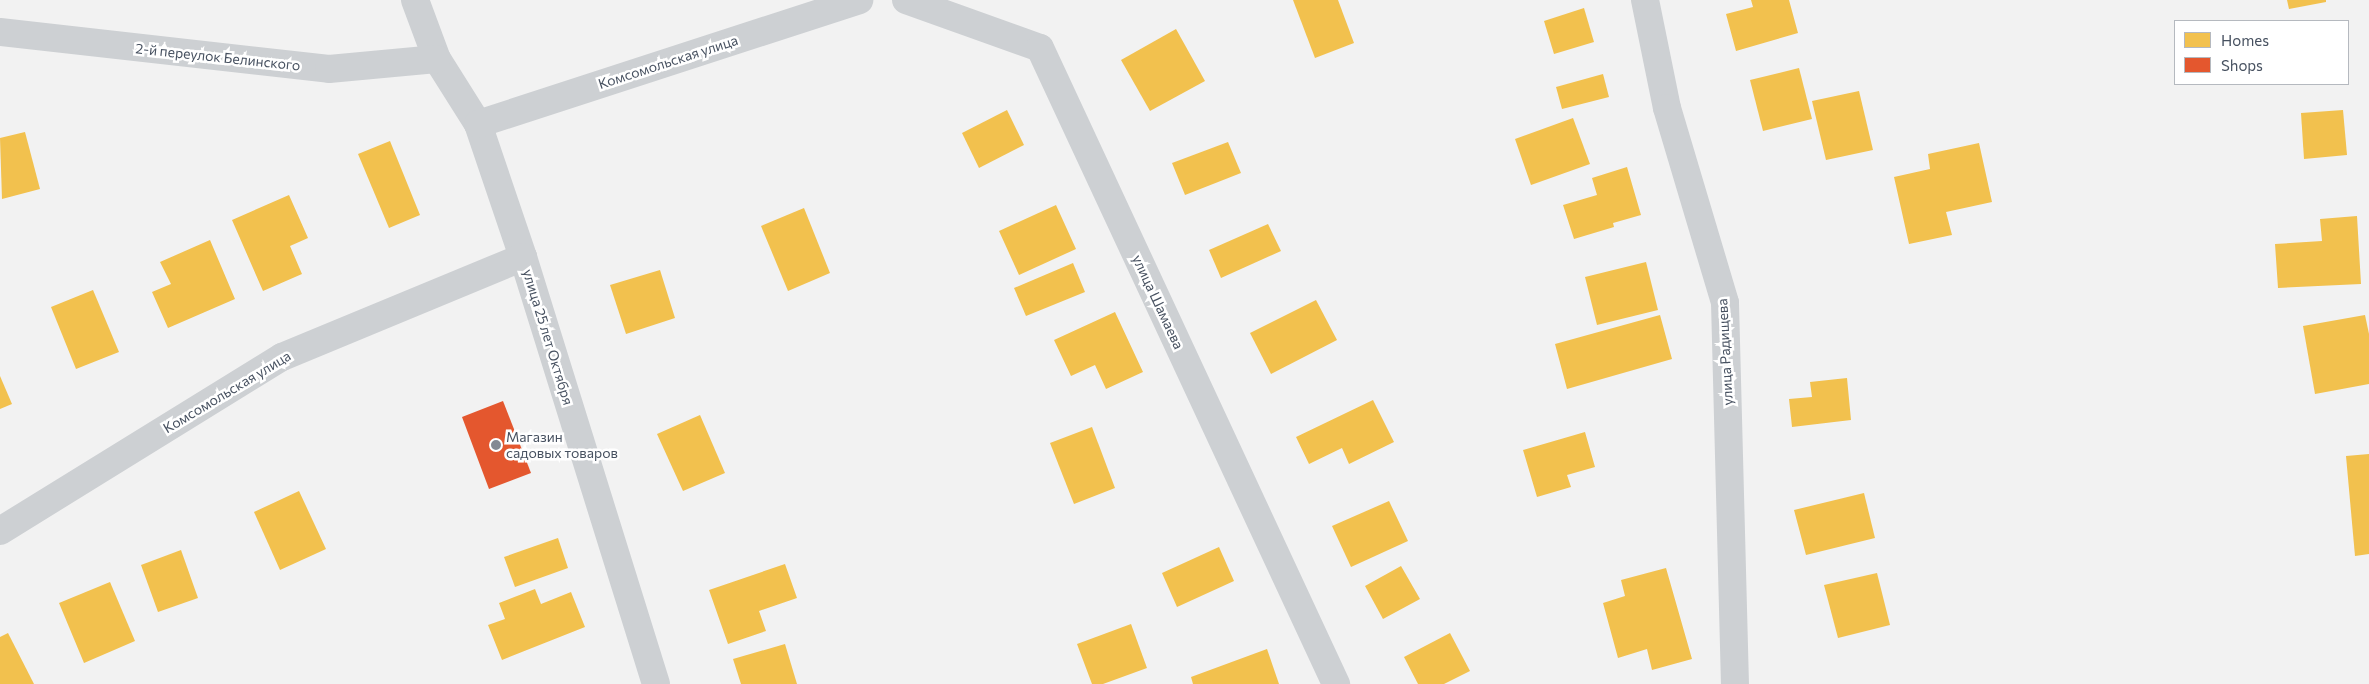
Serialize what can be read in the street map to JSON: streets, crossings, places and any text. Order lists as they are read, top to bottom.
{
  "streets": {
    "street": [
      "2-й переулок Белинского",
      "Комсомольская улица",
      "улица Шамаева",
      "улица 25 лет Октября",
      "улица Радищева"
    ]
  },
  "crossings": [
    ["2-й переулок Белинского", "улица 25 лет Октября"],
    ["Комсомольская улица", "улица 25 лет Октября"]
  ],
  "places": ["Магазин садовых товаров"],
  "legend": ["Homes", "Shops"]
}
